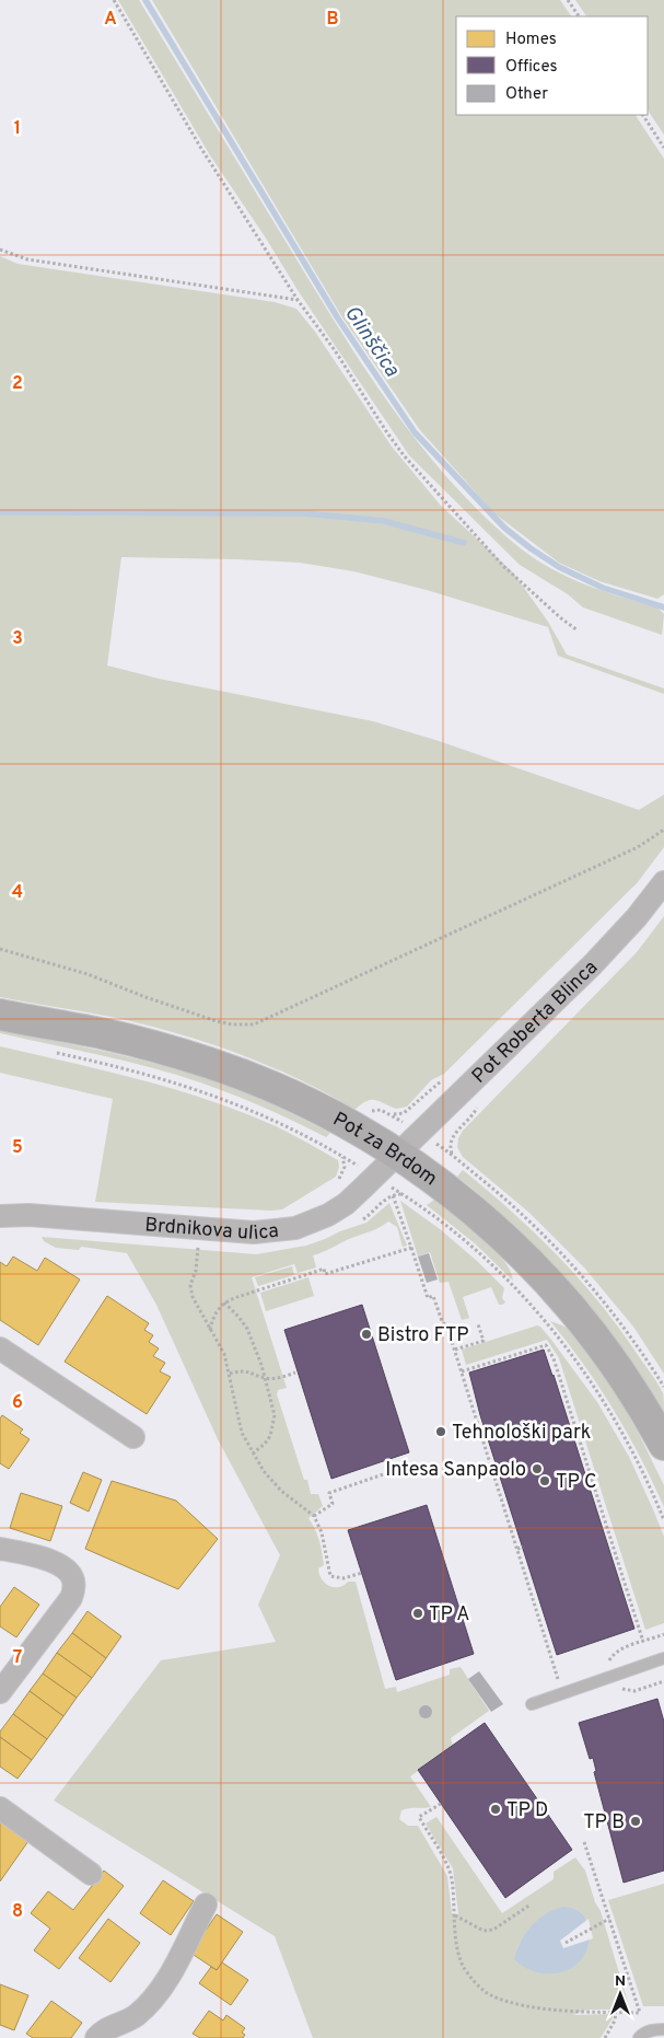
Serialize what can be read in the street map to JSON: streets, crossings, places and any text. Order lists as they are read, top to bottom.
{
  "streets": {
    "main road": ["Pot za Brdom"],
    "street": ["Pot Roberta Blinca", "Brdnikova ulica"]
  },
  "crossings": [
    ["Pot Roberta Blinca", "Pot za Brdom"],
    ["Pot Roberta Blinca", "Brdnikova ulica"],
    ["Pot za Brdom", "Brdnikova ulica"]
  ],
  "water": ["Glinščica"],
  "places": [
    "Bistro FTP",
    "Tehnološki park",
    "Intesa Sanpaolo",
    "TP C",
    "TP A",
    "TP D",
    "TP B"
  ],
  "legend": ["Homes", "Offices", "Other"],
  "north": "top",
  "grid": {
    "columns": ["A", "B"],
    "rows": [
      "1",
      "2",
      "3",
      "4",
      "5",
      "6",
      "7",
      "8"
    ]
  }
}
